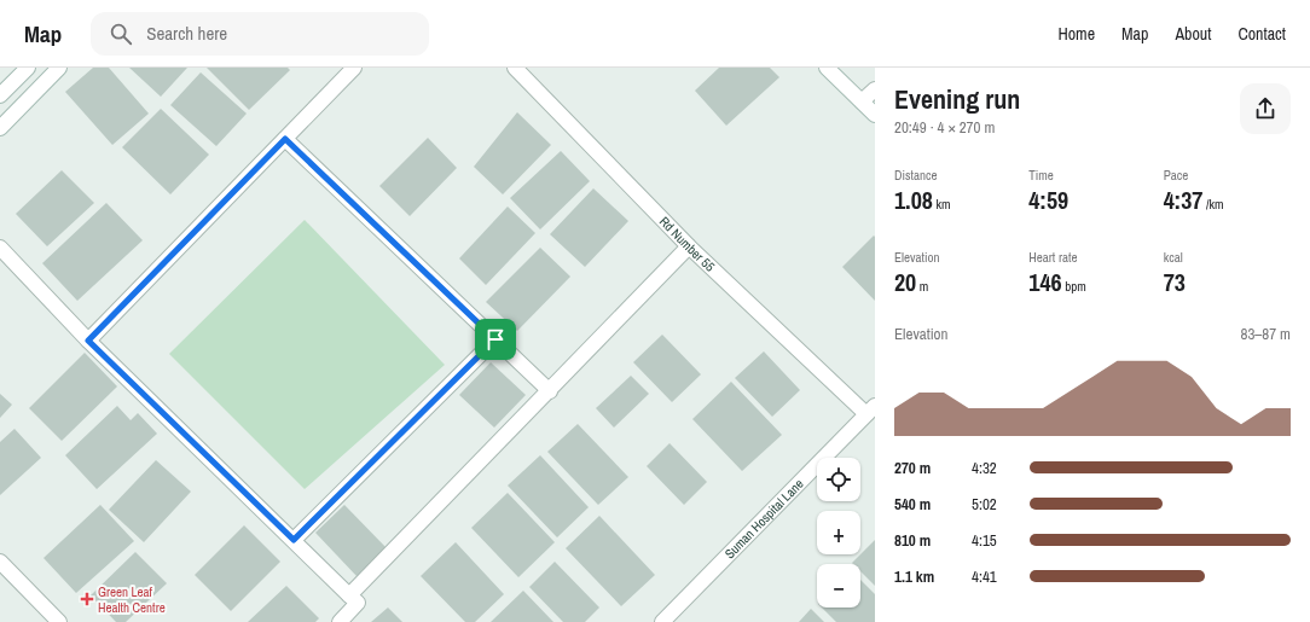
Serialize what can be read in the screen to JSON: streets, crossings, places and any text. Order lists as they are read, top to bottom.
{
  "streets": {
    "street": ["Rd Number 55", "Suman Hospital Lane"]
  },
  "crossings": [
    ["Rd Number 55", "Suman Hospital Lane"]
  ],
  "places": {
    "health": ["Green Leaf Health Centre"]
  },
  "page": {
    "header": "Map",
    "search": "Search here",
    "nav": [
      "Home",
      "Map",
      "About",
      "Contact"
    ],
    "heading": ["Evening run", "20:49 · 4 × 270 m"],
    "stats": [
      ["Distance", "1.08 km"],
      ["Time", "4:59"],
      ["Pace", "4:37 /km"],
      ["Elevation", "20 m"],
      ["Heart rate", "146 bpm"],
      ["kcal", "73"]
    ],
    "chart": ["Elevation", "83–87 m"],
    "list": [
      {
        "name": "270 m",
        "note": "4:32"
      },
      {
        "name": "540 m",
        "note": "5:02"
      },
      {
        "name": "810 m",
        "note": "4:15"
      },
      {
        "name": "1.1 km",
        "note": "4:41"
      }
    ],
    "map_buttons": ["+", "−"]
  }
}
